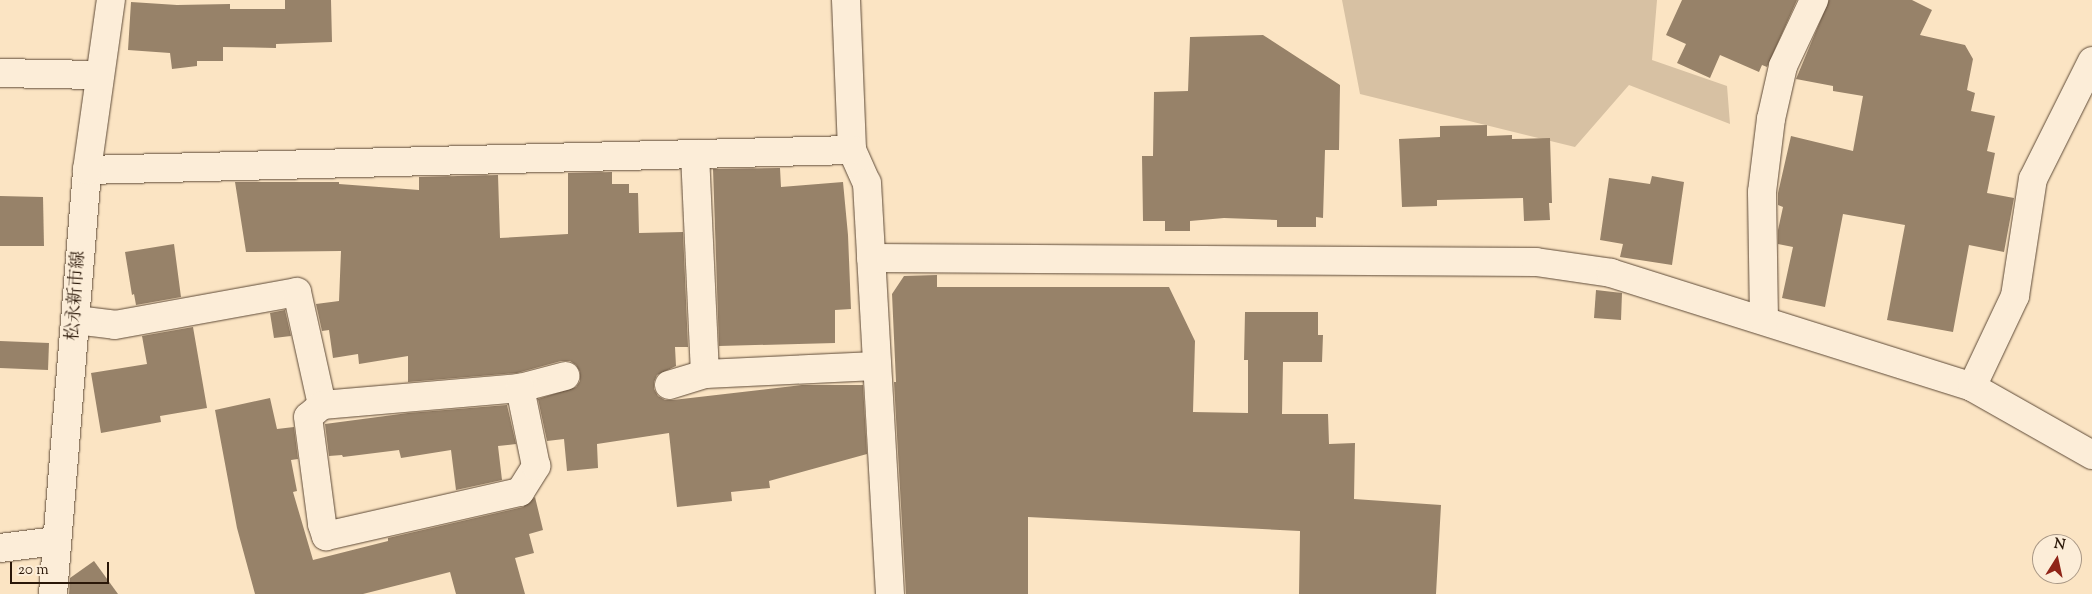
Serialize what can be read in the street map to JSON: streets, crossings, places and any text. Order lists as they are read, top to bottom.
{
  "streets": {
    "street": ["松永新市線"]
  },
  "scale_bar": "20 m",
  "north": "top"
}
